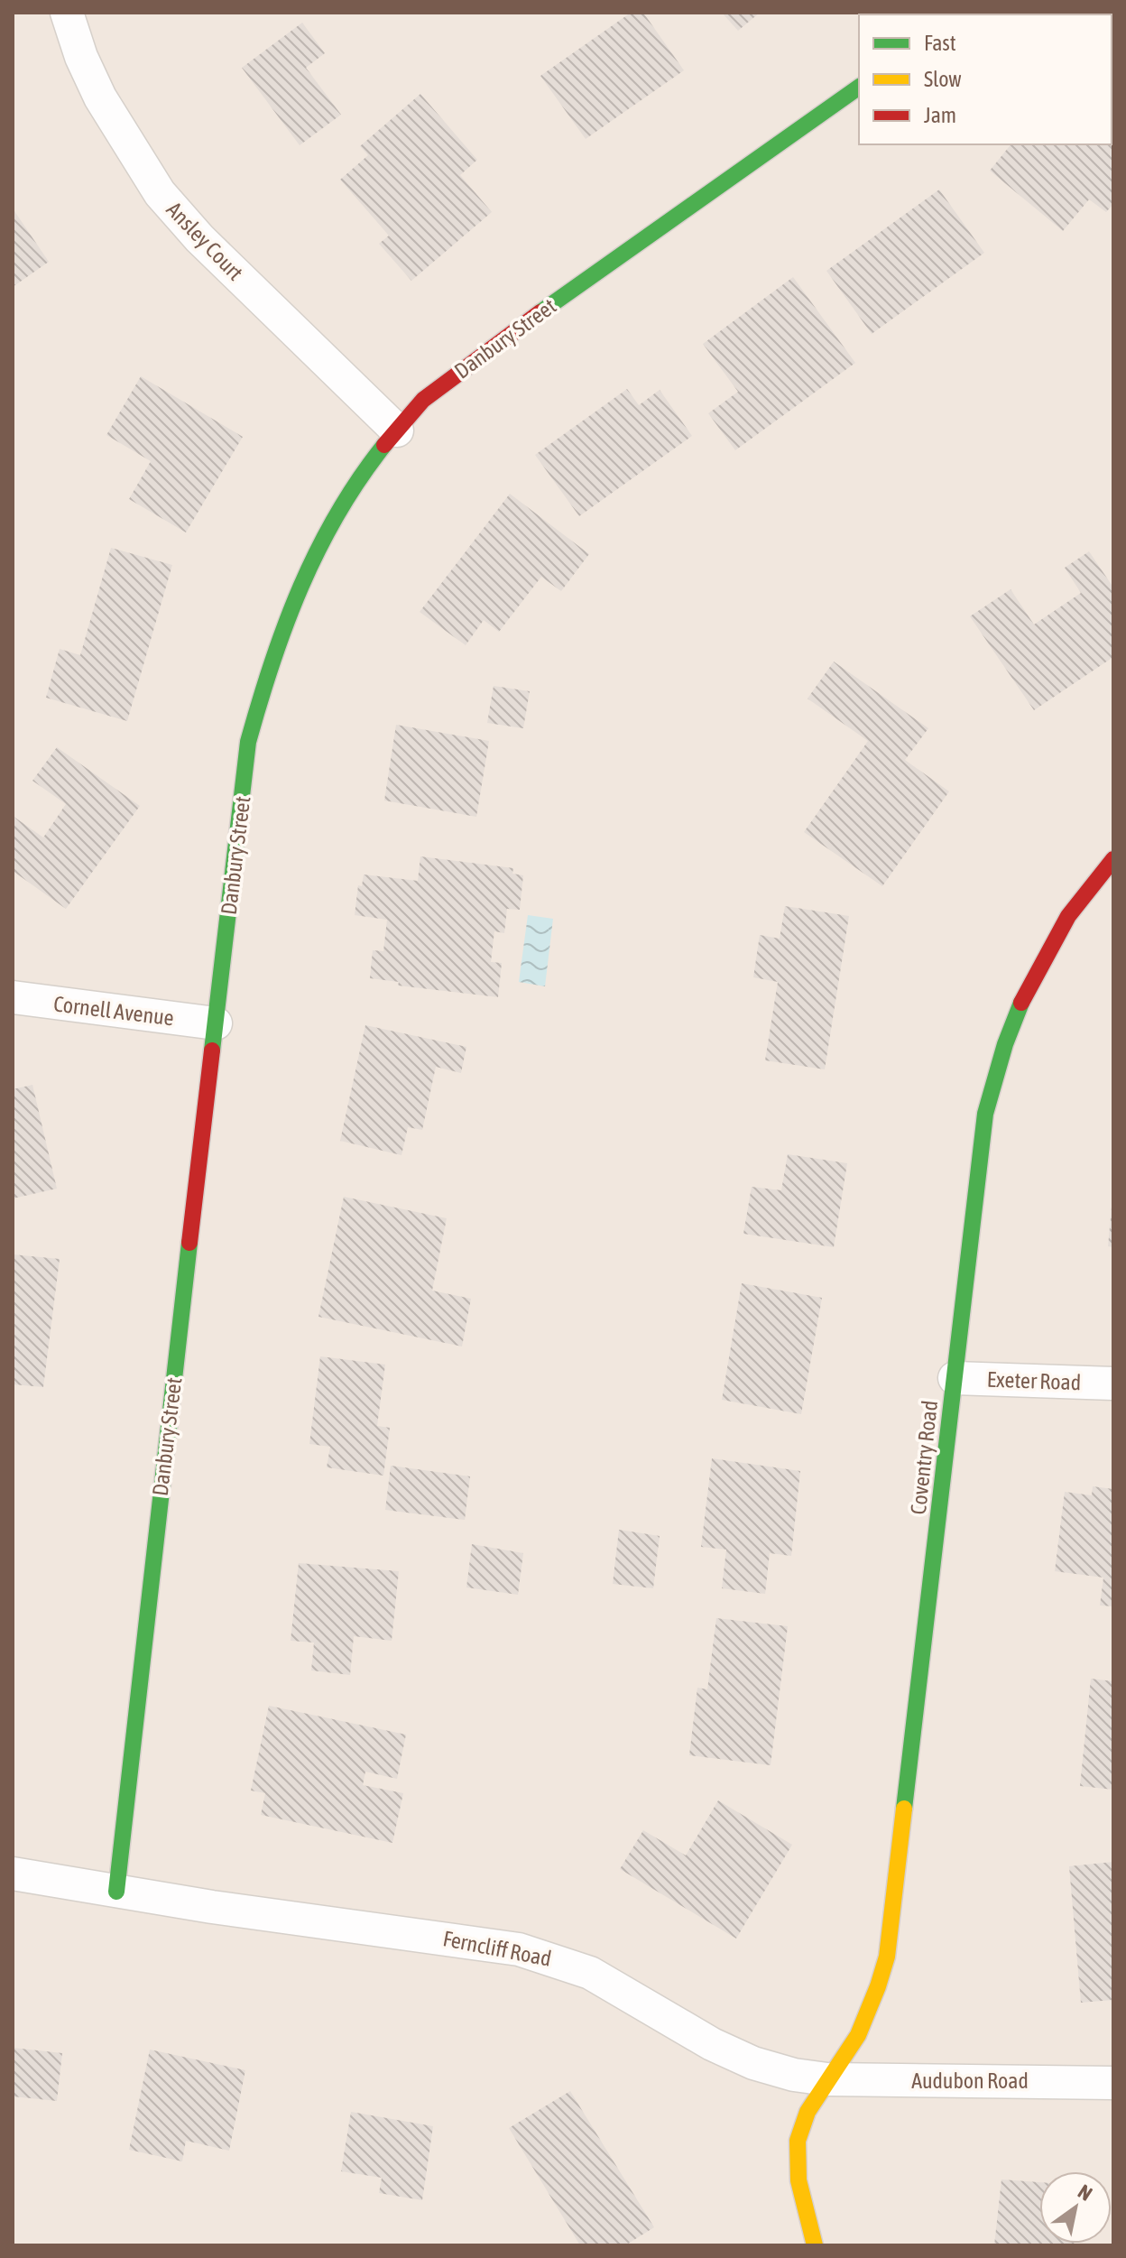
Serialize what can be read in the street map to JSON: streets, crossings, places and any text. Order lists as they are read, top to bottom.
{
  "streets": {
    "street": [
      "Ansley Court",
      "Danbury Street",
      "Cornell Avenue",
      "Exeter Road",
      "Coventry Road",
      "Ferncliff Road",
      "Audubon Road"
    ]
  },
  "crossings": [
    ["Ansley Court", "Danbury Street"],
    ["Danbury Street", "Cornell Avenue"],
    ["Danbury Street", "Ferncliff Road"],
    ["Exeter Road", "Coventry Road"],
    ["Coventry Road", "Ferncliff Road"],
    ["Coventry Road", "Audubon Road"],
    ["Ferncliff Road", "Audubon Road"]
  ],
  "legend": ["Fast", "Slow", "Jam"],
  "north": "top right"
}
